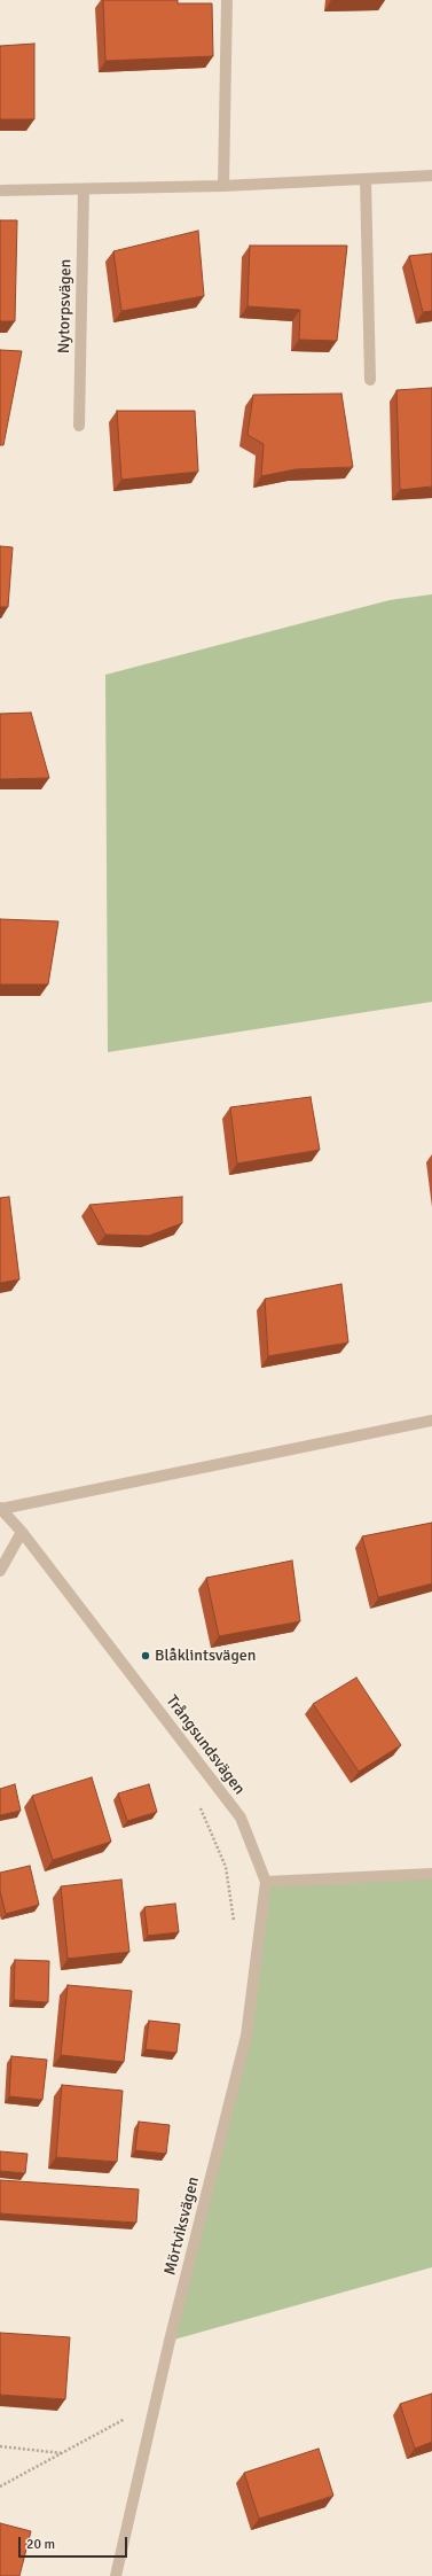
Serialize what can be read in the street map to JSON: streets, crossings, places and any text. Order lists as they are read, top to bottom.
{
  "streets": {
    "street": ["Nytorpsvägen", "Trångsundsvägen", "Mörtviksvägen"]
  },
  "crossings": [
    ["Trångsundsvägen", "Mörtviksvägen"]
  ],
  "places": ["Blåklintsvägen"],
  "scale_bar": "20 m"
}
